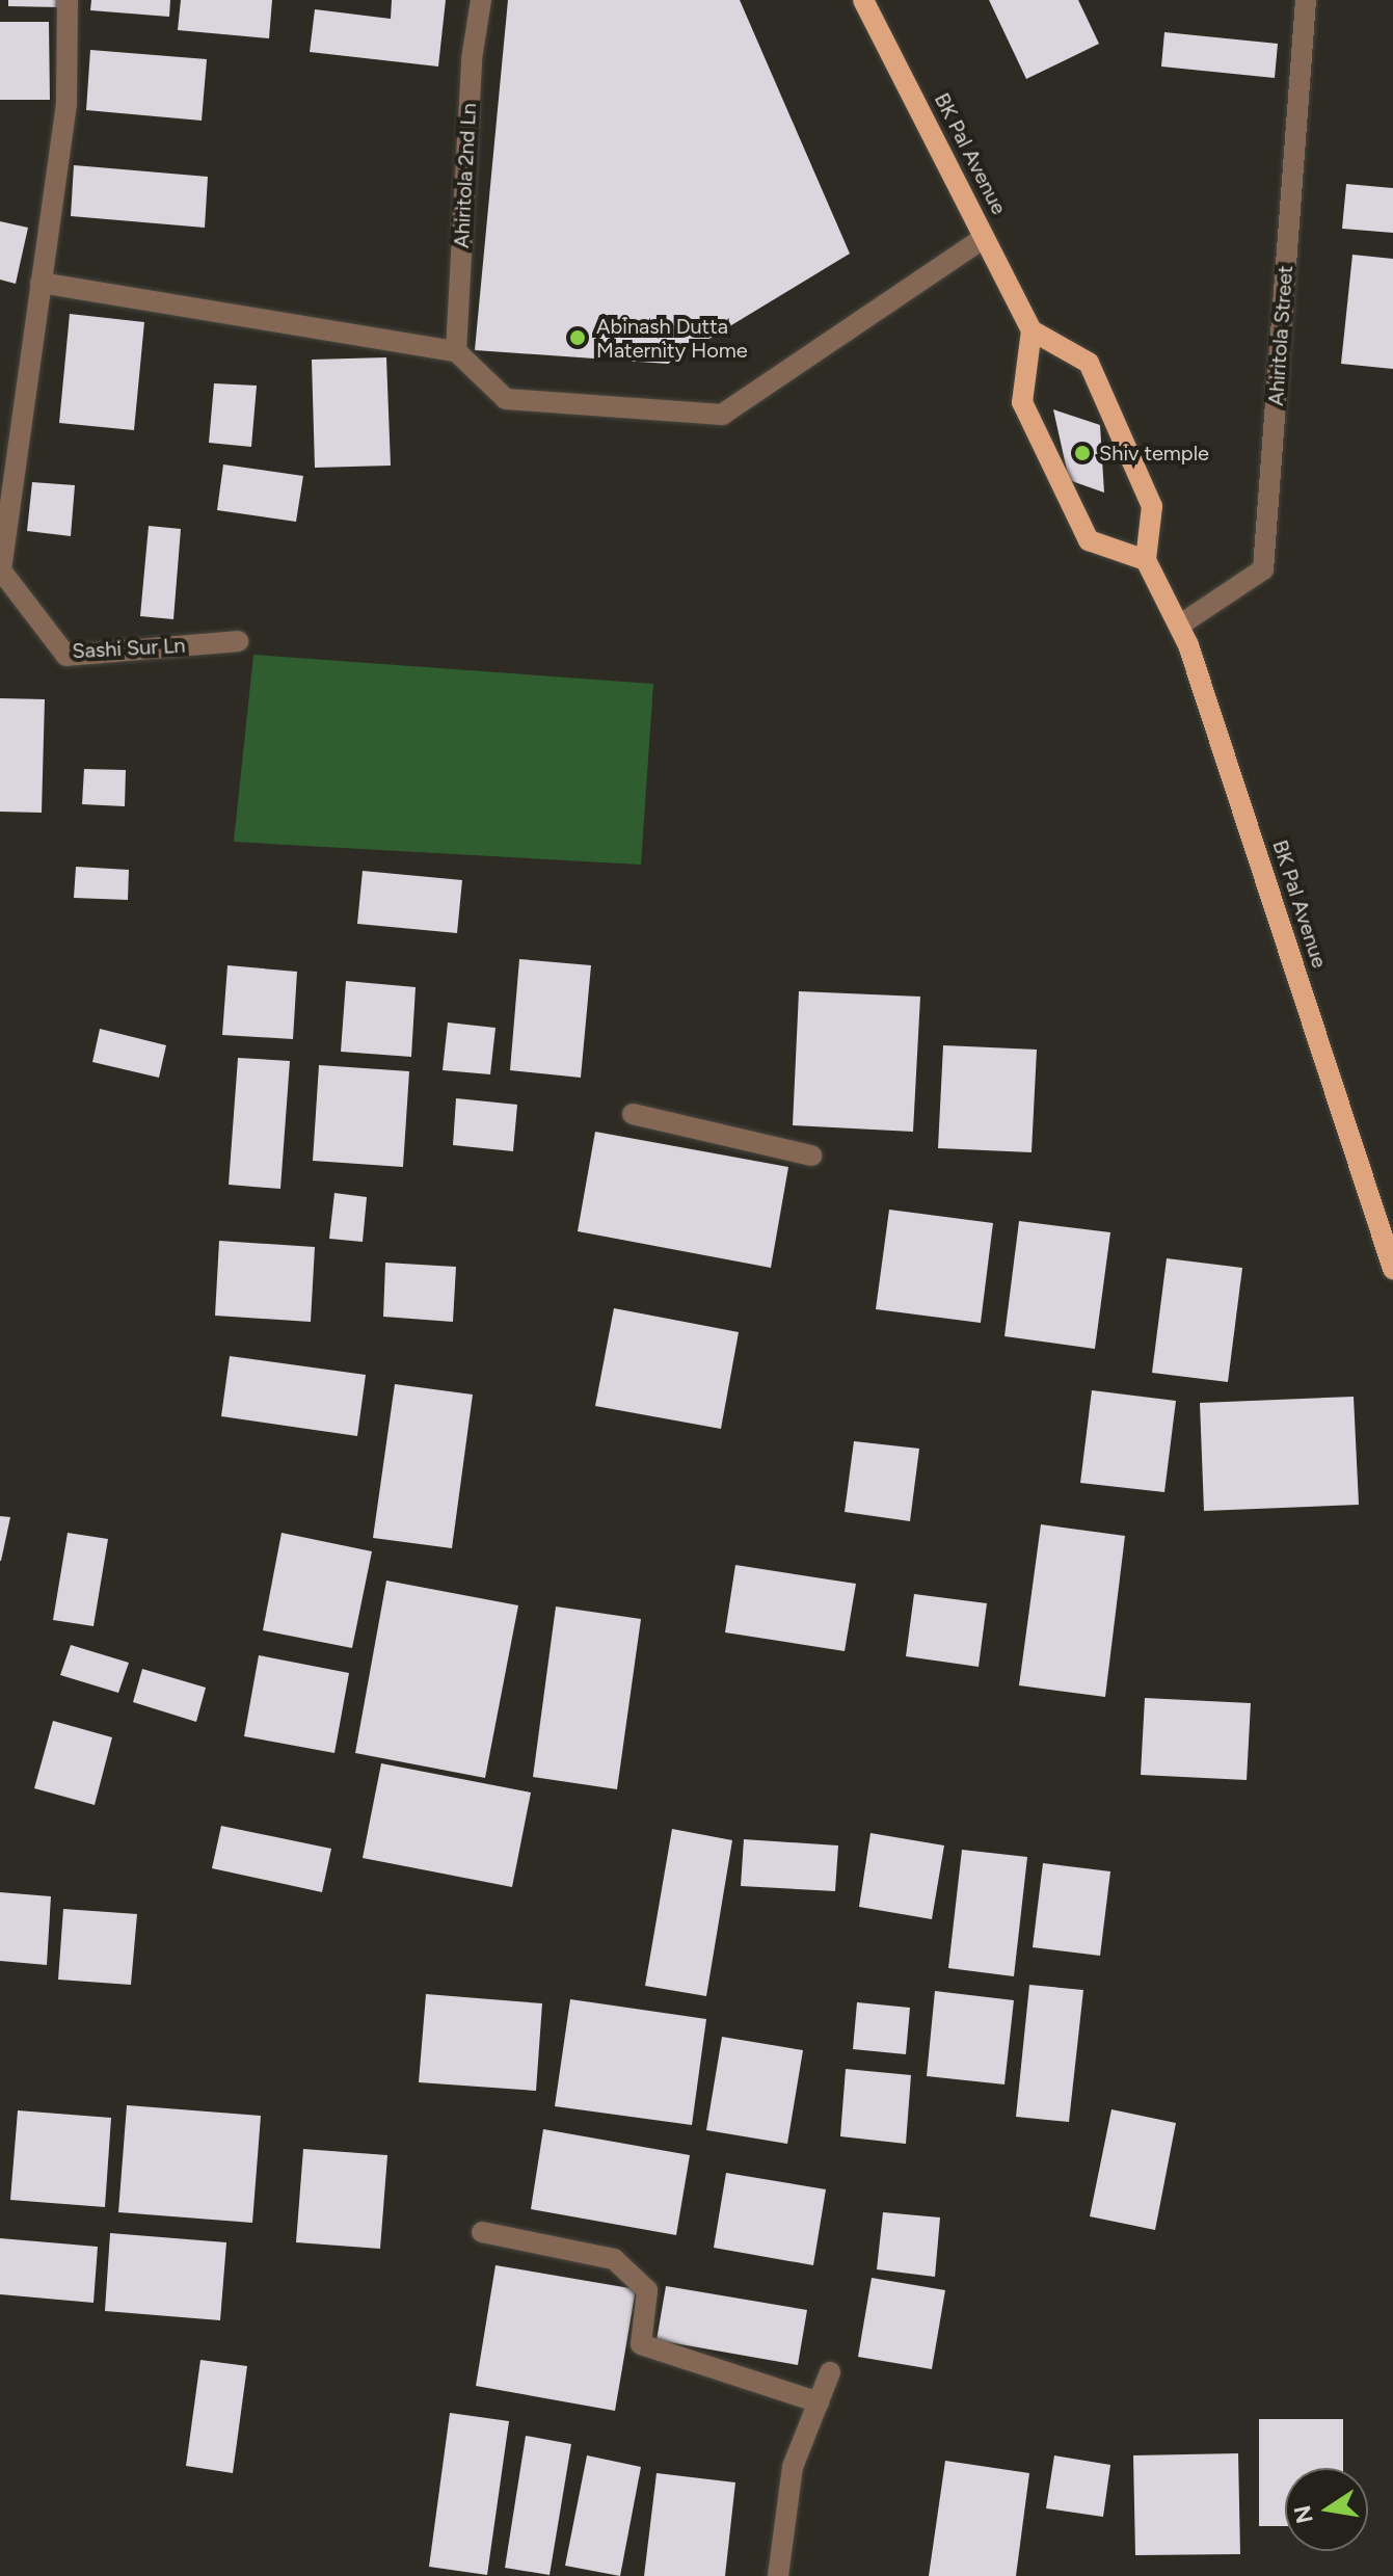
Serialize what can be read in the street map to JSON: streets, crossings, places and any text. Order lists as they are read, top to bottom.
{
  "streets": {
    "main road": ["BK Pal Avenue"],
    "street": ["Ahiritola 2nd Ln", "Ahiritola Street", "Sashi Sur Ln"]
  },
  "crossings": [
    ["BK Pal Avenue", "Ahiritola Street"]
  ],
  "places": ["Abinash Dutta Maternity Home", "Shiv temple"],
  "north": "left"
}
